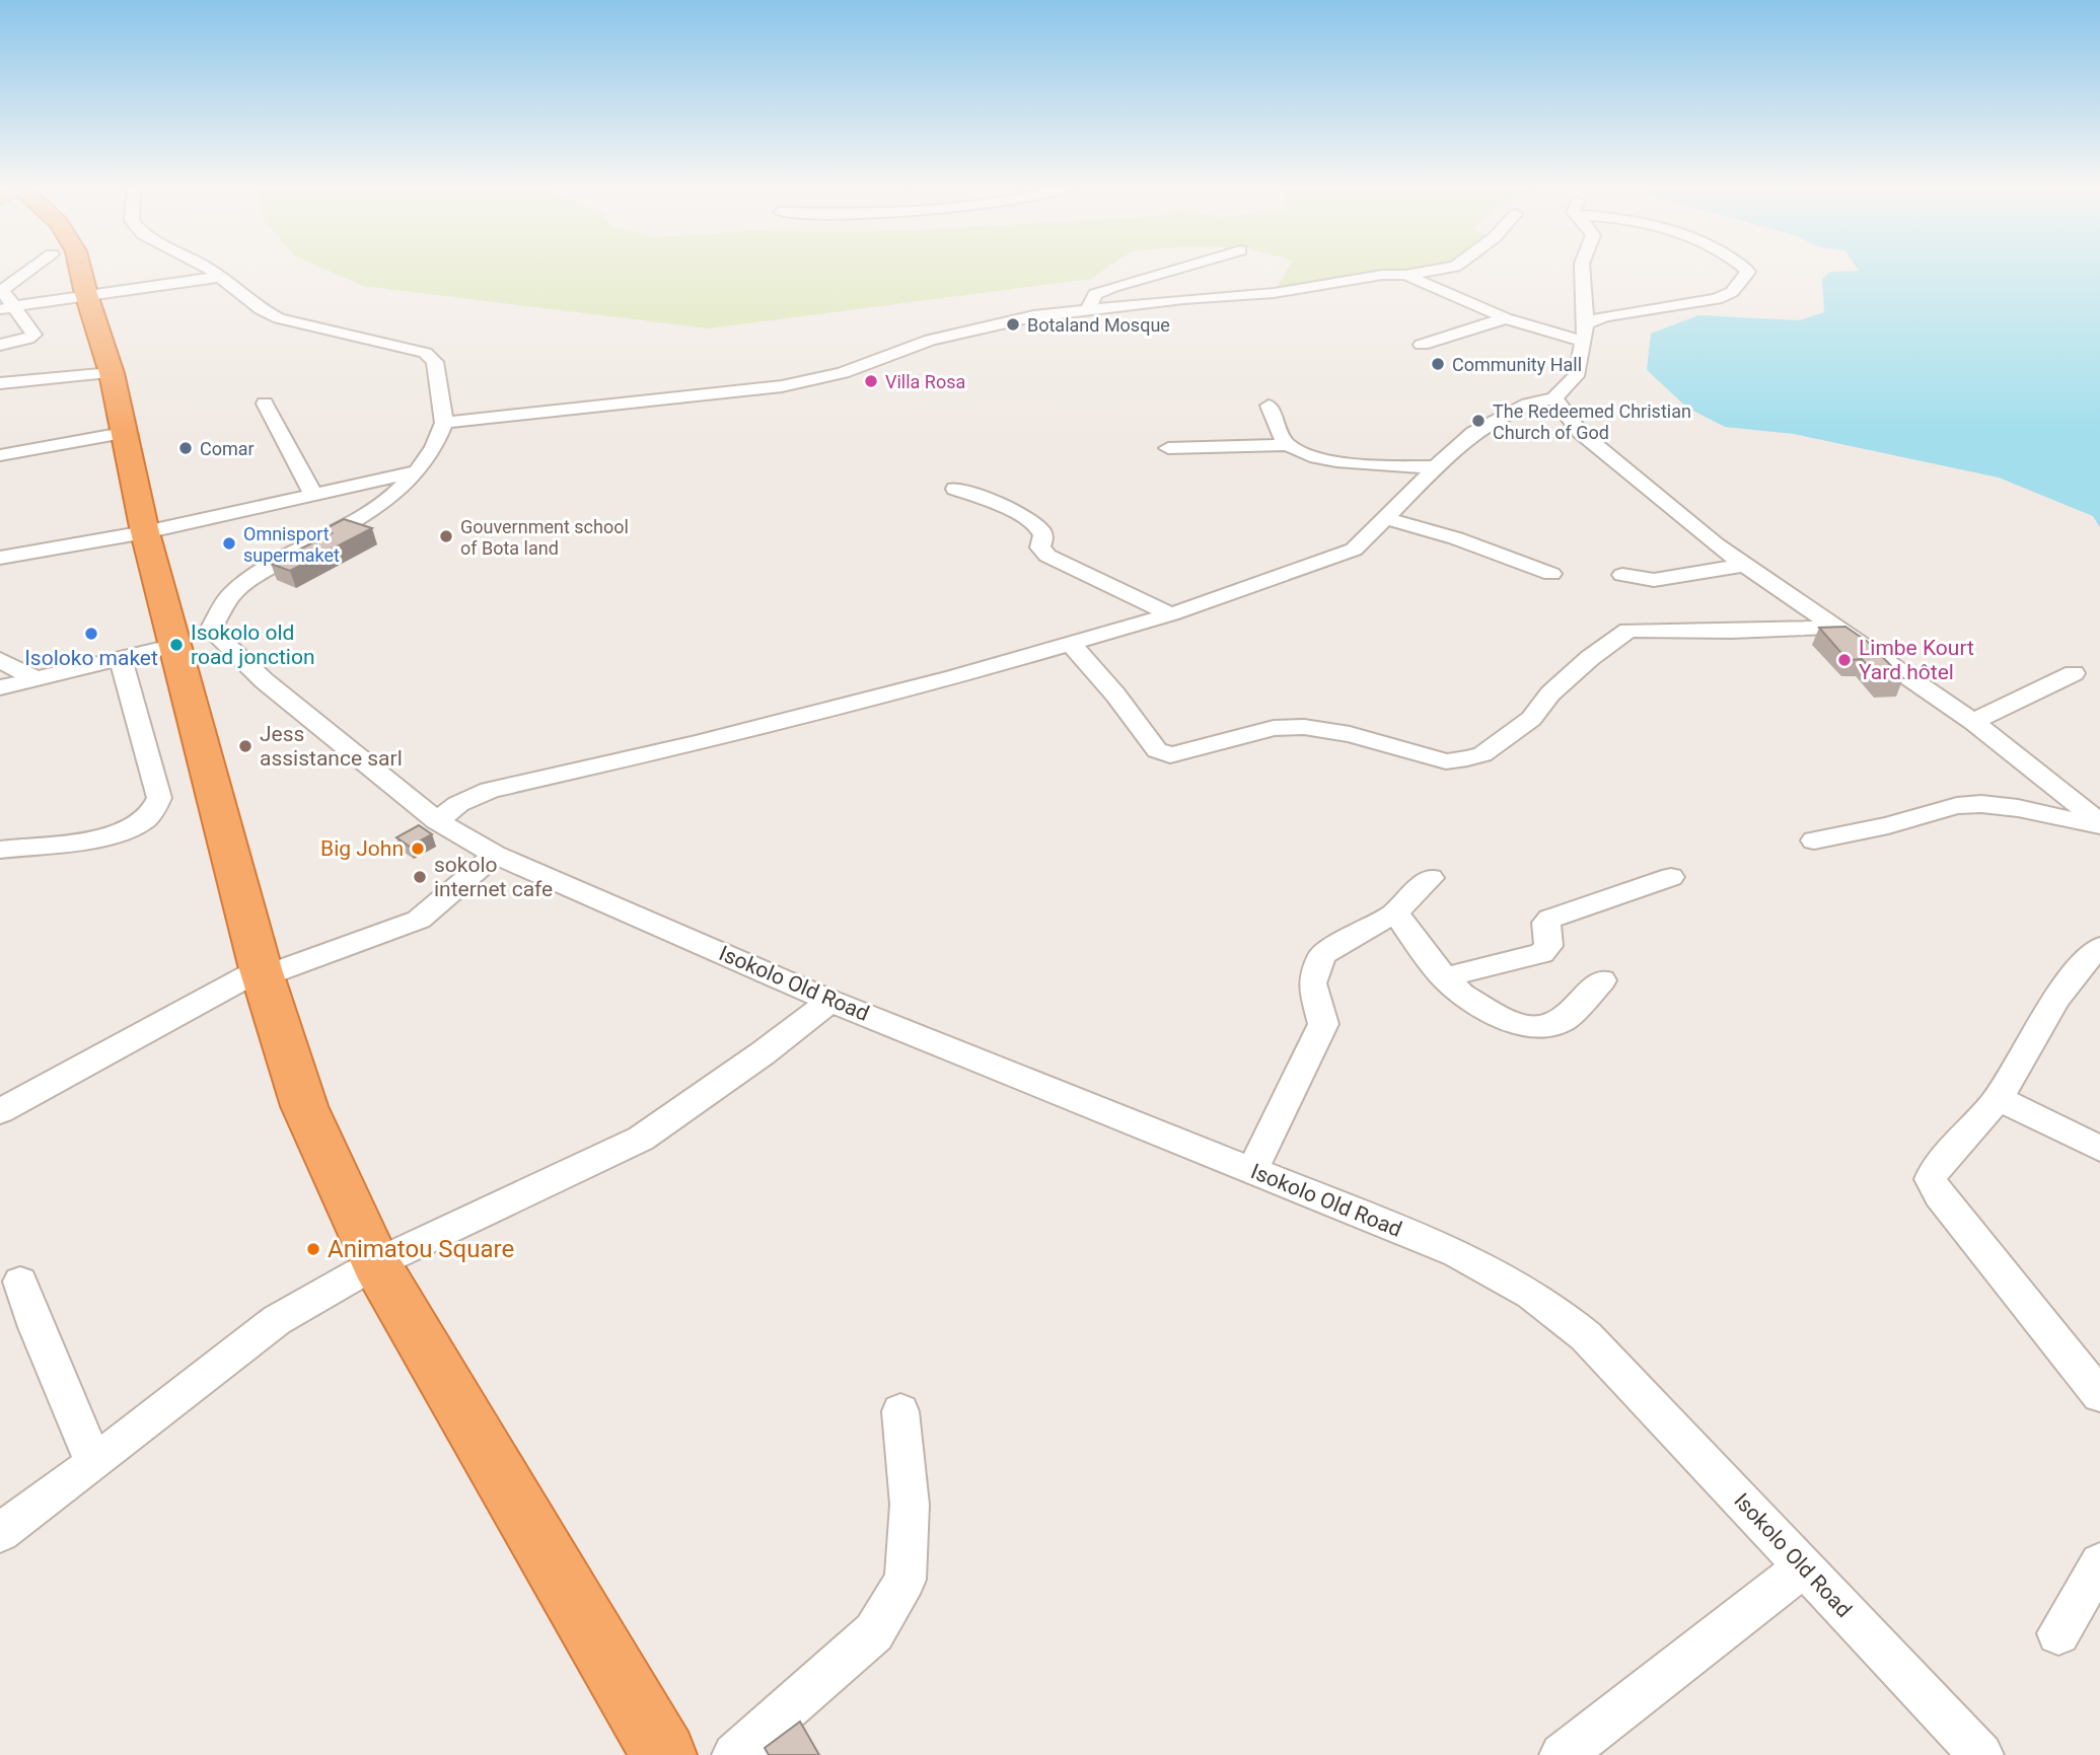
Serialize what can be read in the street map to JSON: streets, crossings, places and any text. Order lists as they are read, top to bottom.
{
  "streets": {
    "street": ["Isokolo Old Road"]
  },
  "places": [
    "Botaland Mosque",
    "Community Hall",
    "Villa Rosa",
    "The Redeemed Christian Church of God",
    "Comar",
    "Gouvernment school of Bota land",
    "Omnisport supermaket",
    "Isoloko maket",
    "Isokolo old road jonction",
    "Limbe Kourt Yard hôtel",
    "Jess assistance sarl",
    "Big John",
    "sokolo internet cafe",
    "Animatou Square"
  ]
}
